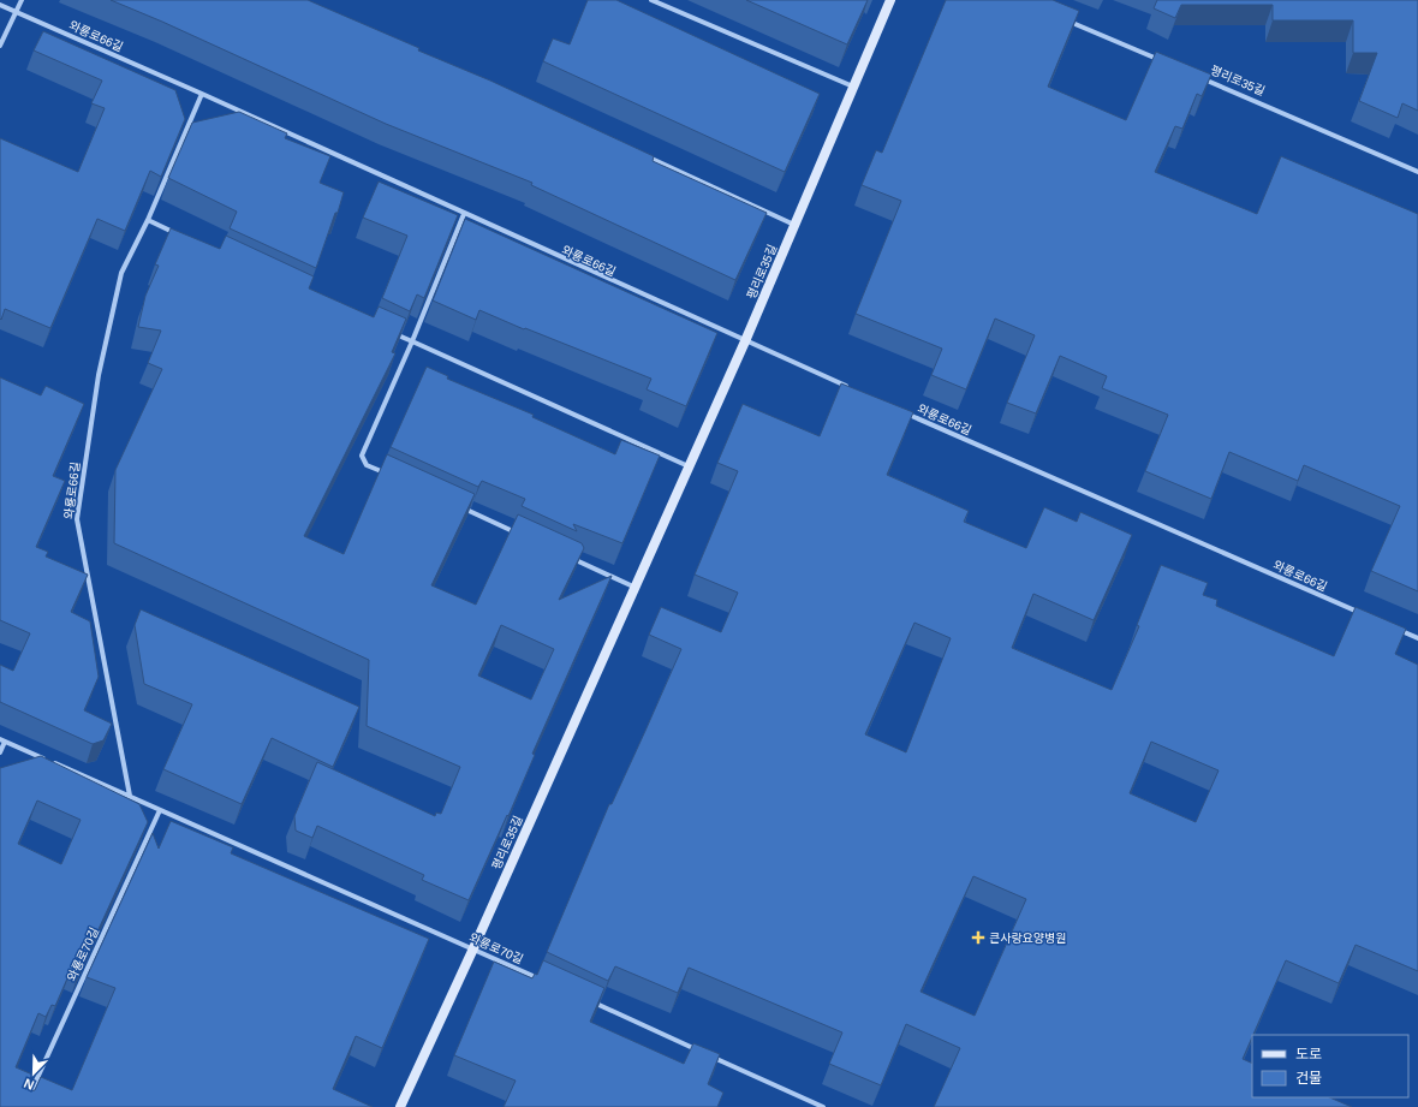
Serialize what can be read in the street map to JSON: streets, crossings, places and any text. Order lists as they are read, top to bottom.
{
  "streets": {
    "street": ["와룡로66길", "평리로35길", "와룡로70길"]
  },
  "crossings": [
    ["와룡로66길", "평리로35길"],
    ["와룡로66길", "와룡로70길"],
    ["평리로35길", "와룡로70길"]
  ],
  "places": {
    "health": ["큰사랑요양병원"]
  },
  "legend": ["도로", "건물"],
  "north": "bottom left"
}
